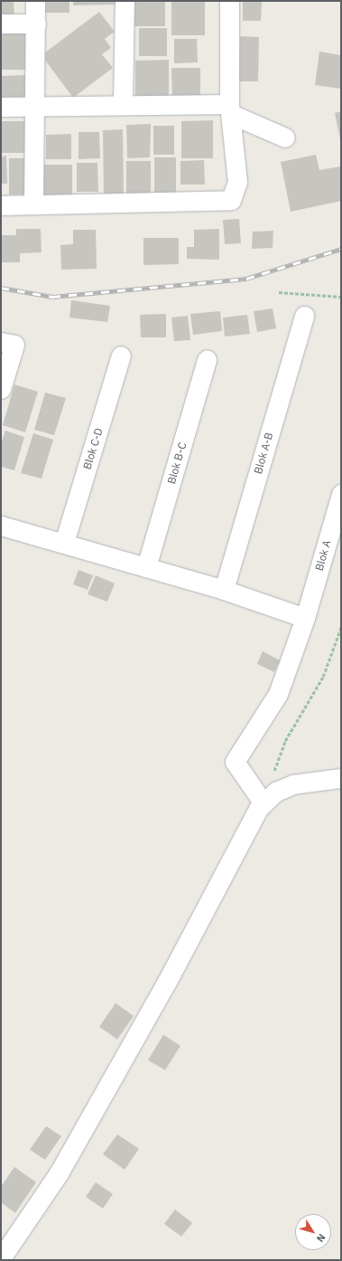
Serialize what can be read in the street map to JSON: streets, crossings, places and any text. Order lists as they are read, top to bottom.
{
  "streets": {
    "street": [
      "Blok C-D",
      "Blok A-B",
      "Blok B-C",
      "Blok A"
    ]
  },
  "north": "bottom right"
}
